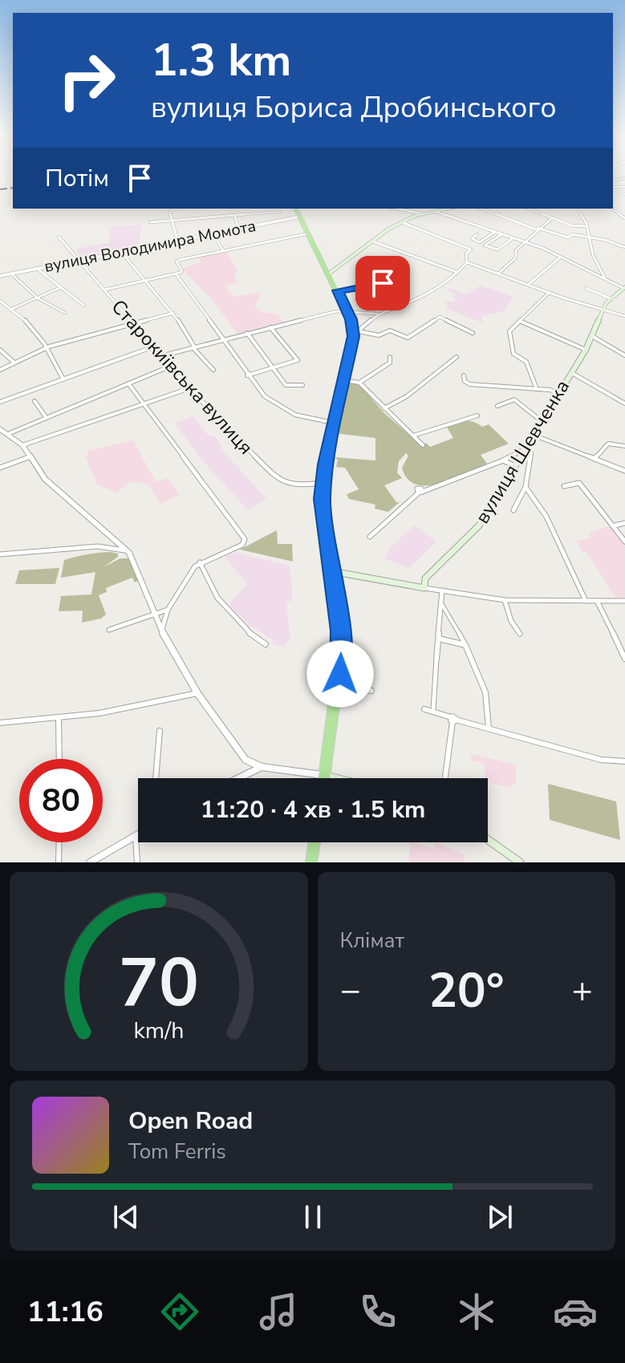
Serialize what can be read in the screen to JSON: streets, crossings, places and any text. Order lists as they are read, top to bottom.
{
  "streets": {
    "main road": ["вулиця Шевченка"],
    "street": ["вулиця Володимира Момота", "Старокиївська вулиця"]
  },
  "crossings": [
    ["вулиця Володимира Момота", "Старокиївська вулиця"]
  ],
  "page": {
    "turn": ["1.3 km", "вулиця Бориса Дробинського"],
    "then": "Потім",
    "limit": "80",
    "trip": "11:20 · 4 хв · 1.5 km",
    "tile": "Клімат",
    "heat": ["−", "20°", "+"],
    "song": ["Open Road", "Tom Ferris"],
    "tabs": "11:16",
    "gauge": ["70", "km/h"]
  }
}
